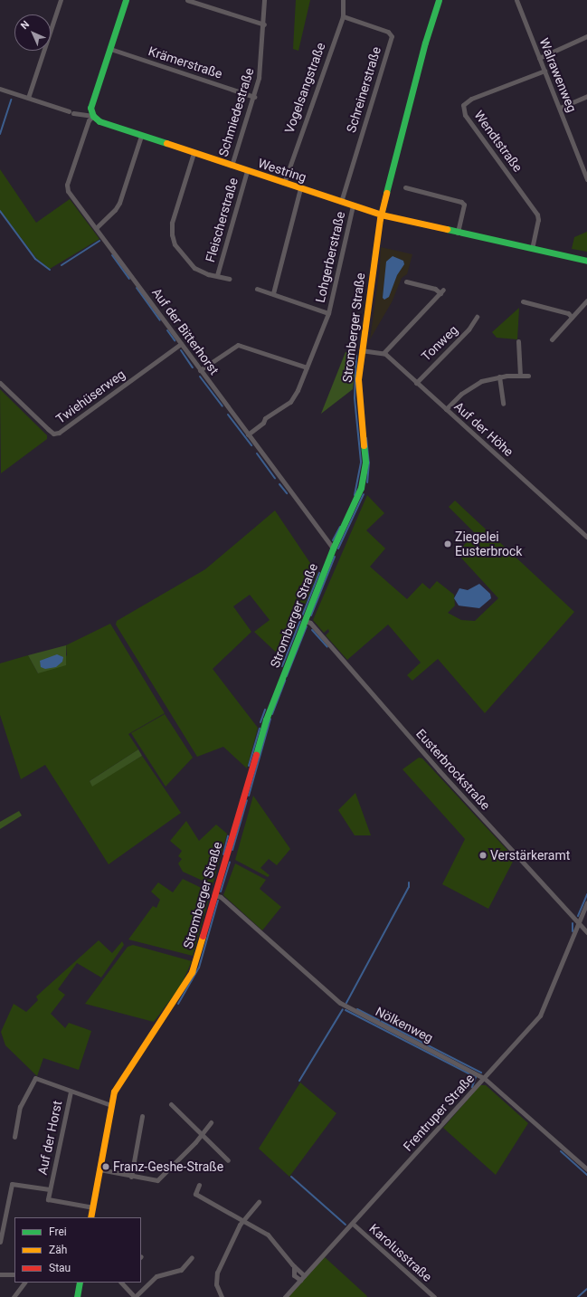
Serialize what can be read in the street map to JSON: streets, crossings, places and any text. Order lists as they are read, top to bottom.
{
  "streets": {
    "main road": ["Westring", "Stromberger Straße"],
    "street": [
      "Krämerstraße",
      "Walrawenweg",
      "Vogelsangstraße",
      "Schreinerstraße",
      "Schmiedestraße",
      "Wendtstraße",
      "Fleischerstraße",
      "Lohgerberstraße",
      "Auf der Bitterhorst",
      "Tonweg",
      "Twiehüserweg",
      "Auf der Höhe",
      "Eusterbrockstraße",
      "Nölkenweg",
      "Frentruper Straße",
      "Auf der Horst",
      "Karolusstraße"
    ]
  },
  "crossings": [
    ["Krämerstraße", "Schmiedestraße"],
    ["Walrawenweg", "Wendtstraße"],
    ["Vogelsangstraße", "Schreinerstraße"],
    ["Vogelsangstraße", "Westring"],
    ["Schreinerstraße", "Westring"],
    ["Schmiedestraße", "Westring"],
    ["Wendtstraße", "Westring"],
    ["Westring", "Fleischerstraße"],
    ["Westring", "Lohgerberstraße"],
    ["Westring", "Stromberger Straße"],
    ["Westring", "Auf der Bitterhorst"],
    ["Lohgerberstraße", "Auf der Bitterhorst"],
    ["Stromberger Straße", "Auf der Bitterhorst"],
    ["Stromberger Straße", "Eusterbrockstraße"],
    ["Stromberger Straße", "Nölkenweg"],
    ["Stromberger Straße", "Auf der Horst"],
    ["Auf der Bitterhorst", "Twiehüserweg"],
    ["Tonweg", "Auf der Höhe"],
    ["Eusterbrockstraße", "Frentruper Straße"],
    ["Nölkenweg", "Frentruper Straße"],
    ["Frentruper Straße", "Karolusstraße"]
  ],
  "places": ["Ziegelei Eusterbrock", "Verstärkeramt", "Franz-Geshe-Straße"],
  "legend": ["Frei", "Zäh", "Stau"],
  "north": "top left"
}
